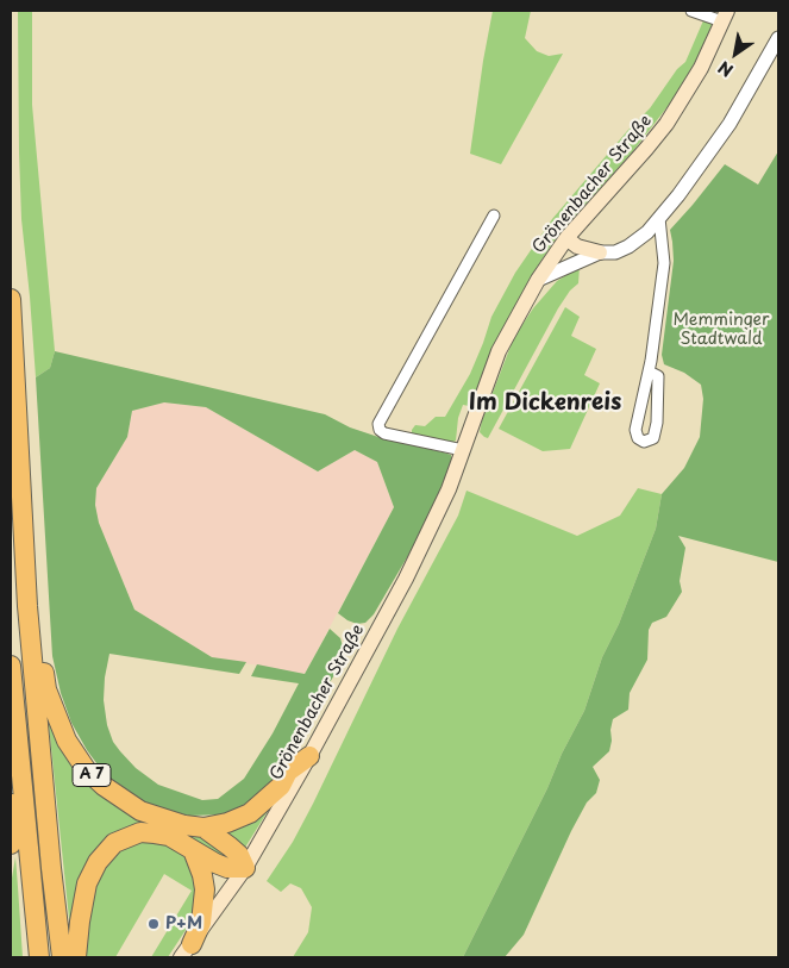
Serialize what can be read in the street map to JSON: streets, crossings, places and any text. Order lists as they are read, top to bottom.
{
  "streets": {
    "highway": ["A 7"],
    "main road": ["Grönenbacher Straße"]
  },
  "crossings": [
    ["Grönenbacher Straße", "A 7"]
  ],
  "districts": ["Im Dickenreis"],
  "parks": ["Memminger Stadtwald"],
  "places": ["P+M"],
  "north": "bottom left"
}
